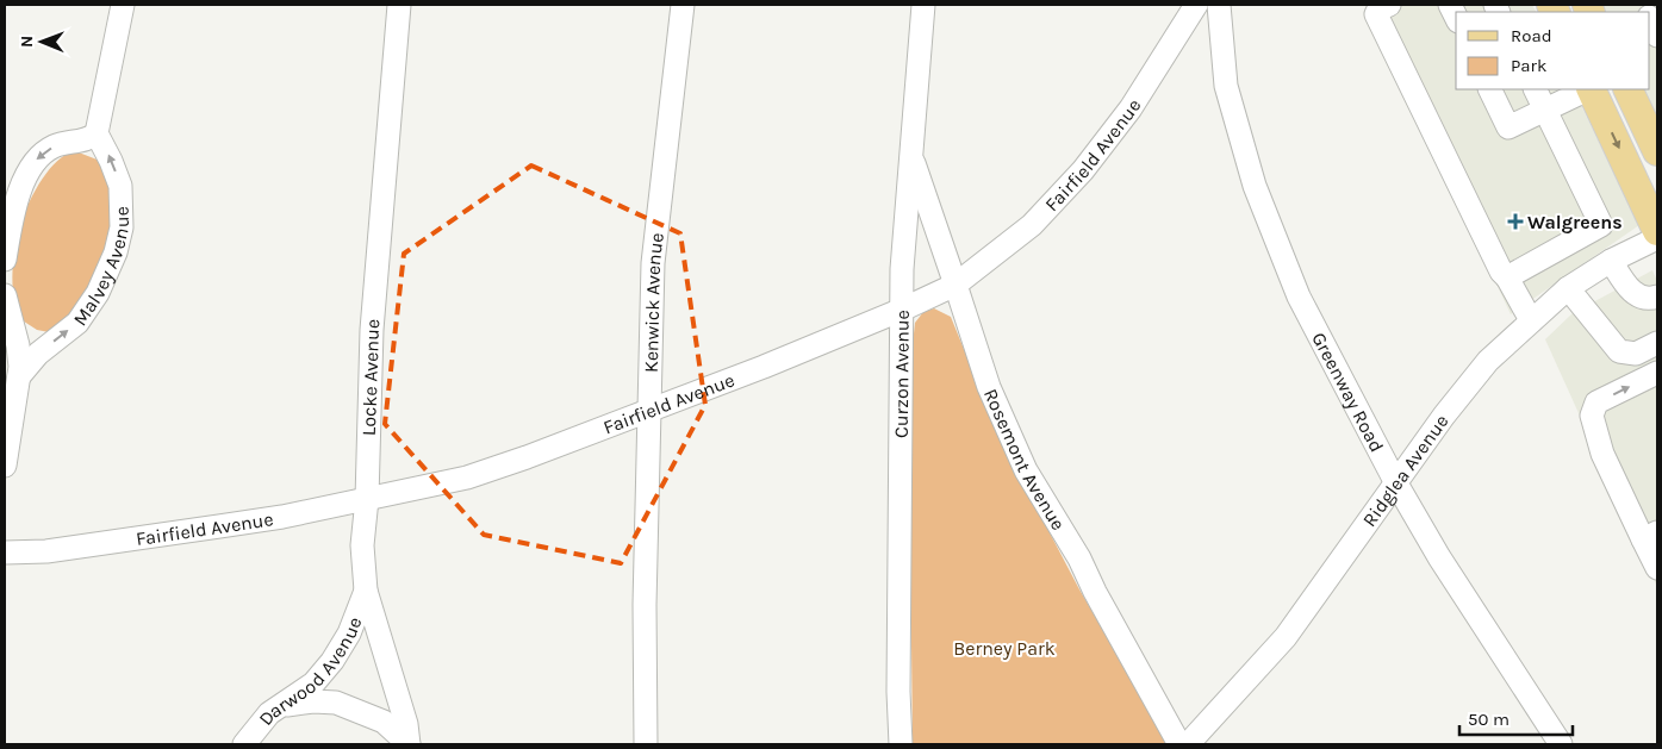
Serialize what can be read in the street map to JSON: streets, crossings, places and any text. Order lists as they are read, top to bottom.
{
  "streets": {
    "street": [
      "Fairfield Avenue",
      "Malvey Avenue",
      "Kenwick Avenue",
      "Curzon Avenue",
      "Locke Avenue",
      "Greenway Road",
      "Rosemont Avenue",
      "Ridglea Avenue",
      "Darwood Avenue"
    ]
  },
  "crossings": [
    ["Fairfield Avenue", "Kenwick Avenue"],
    ["Fairfield Avenue", "Curzon Avenue"],
    ["Fairfield Avenue", "Locke Avenue"],
    ["Fairfield Avenue", "Rosemont Avenue"],
    ["Curzon Avenue", "Rosemont Avenue"],
    ["Locke Avenue", "Darwood Avenue"],
    ["Greenway Road", "Ridglea Avenue"]
  ],
  "one_way": ["Malvey Avenue"],
  "parks": ["Berney Park"],
  "places": {
    "health": ["Walgreens"]
  },
  "legend": ["Road", "Park"],
  "scale_bar": "50 m",
  "north": "left"
}
